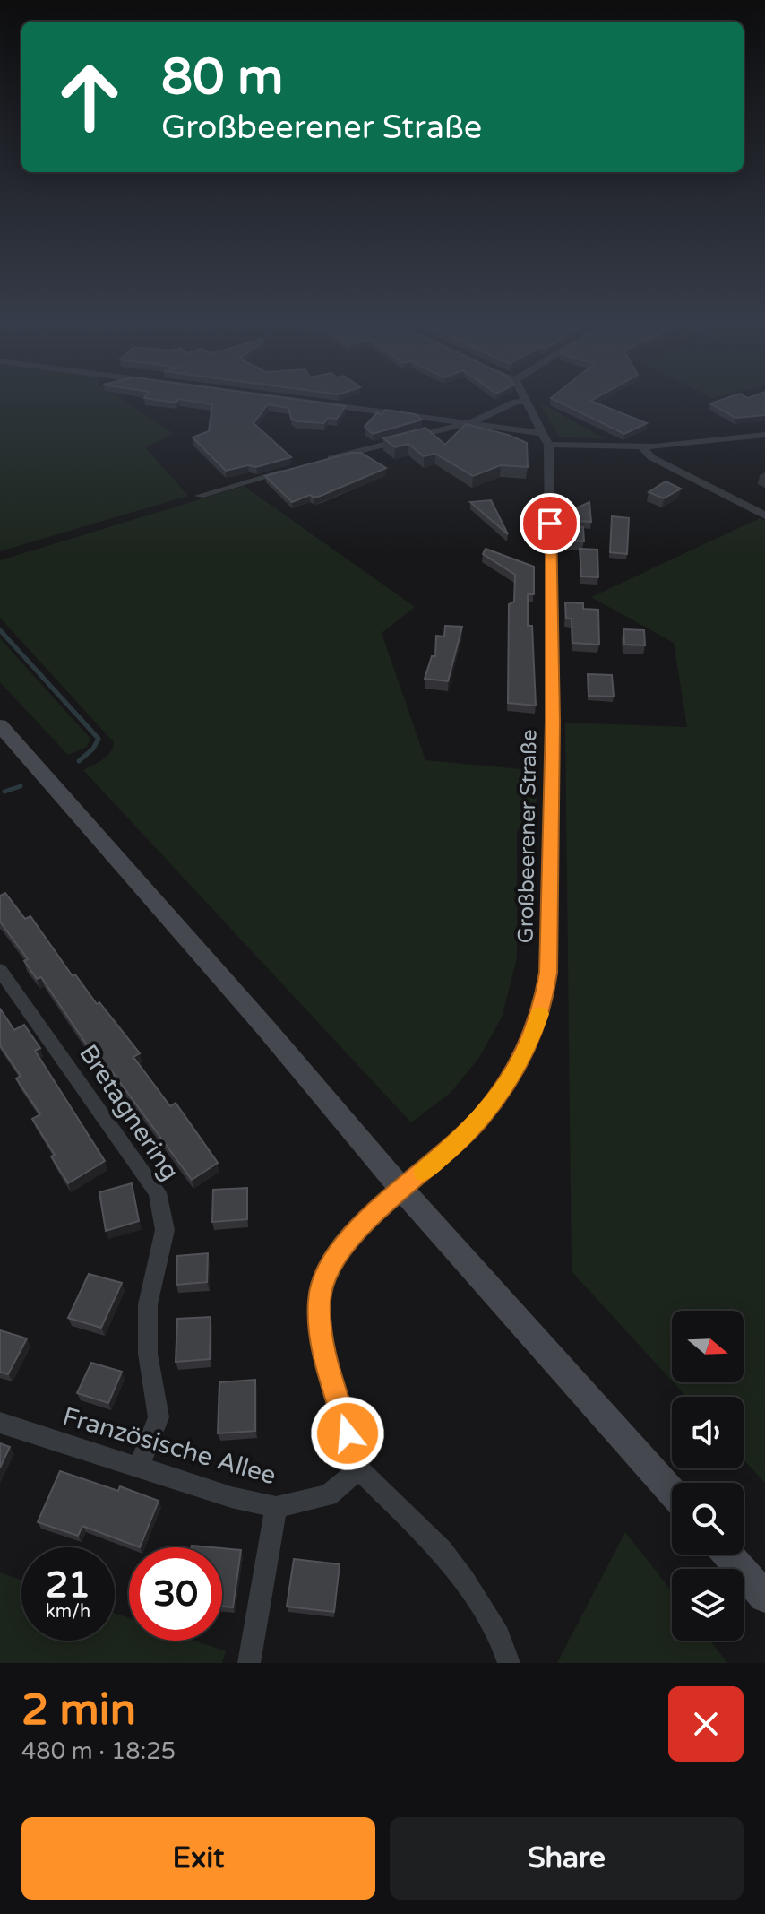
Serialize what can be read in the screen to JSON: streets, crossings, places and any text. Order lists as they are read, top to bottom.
{
  "streets": {
    "street": ["Großbeerener Straße", "Bretagnering", "Französische Allee"]
  },
  "crossings": [
    ["Großbeerener Straße", "Französische Allee"],
    ["Bretagnering", "Französische Allee"]
  ],
  "north": "right",
  "page": {
    "turn": ["80 m", "Großbeerener Straße"],
    "speed": "21 km/h",
    "limit": "30",
    "heading": ["2 min", "480 m · 18:25"],
    "buttons": ["Exit", "Share"]
  }
}
